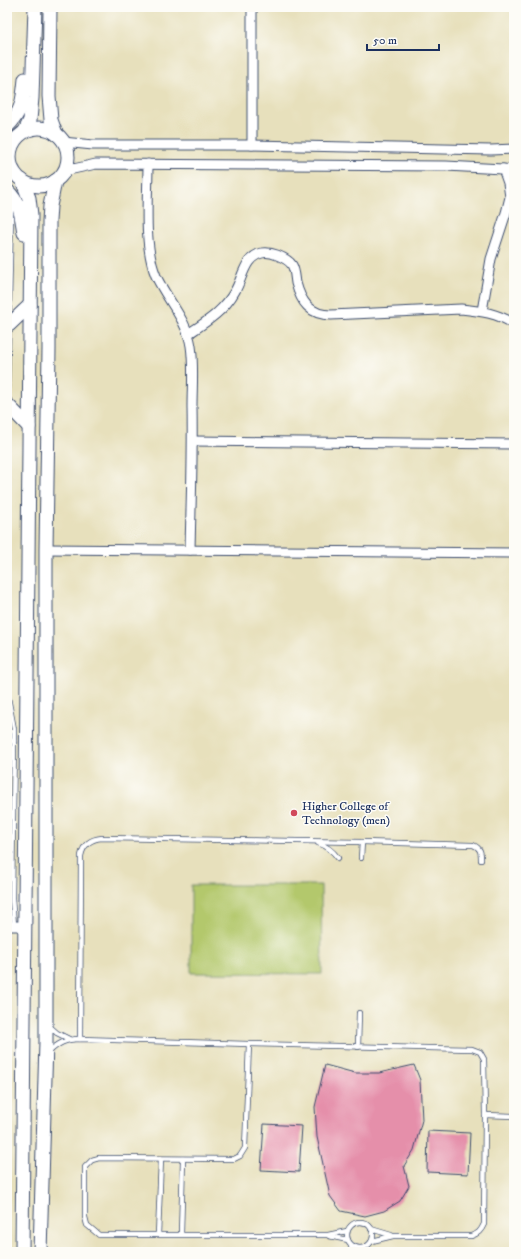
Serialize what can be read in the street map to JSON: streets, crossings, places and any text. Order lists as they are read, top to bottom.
{
  "places": ["Higher College of Technology (men)"],
  "scale_bar": "50 m"
}
